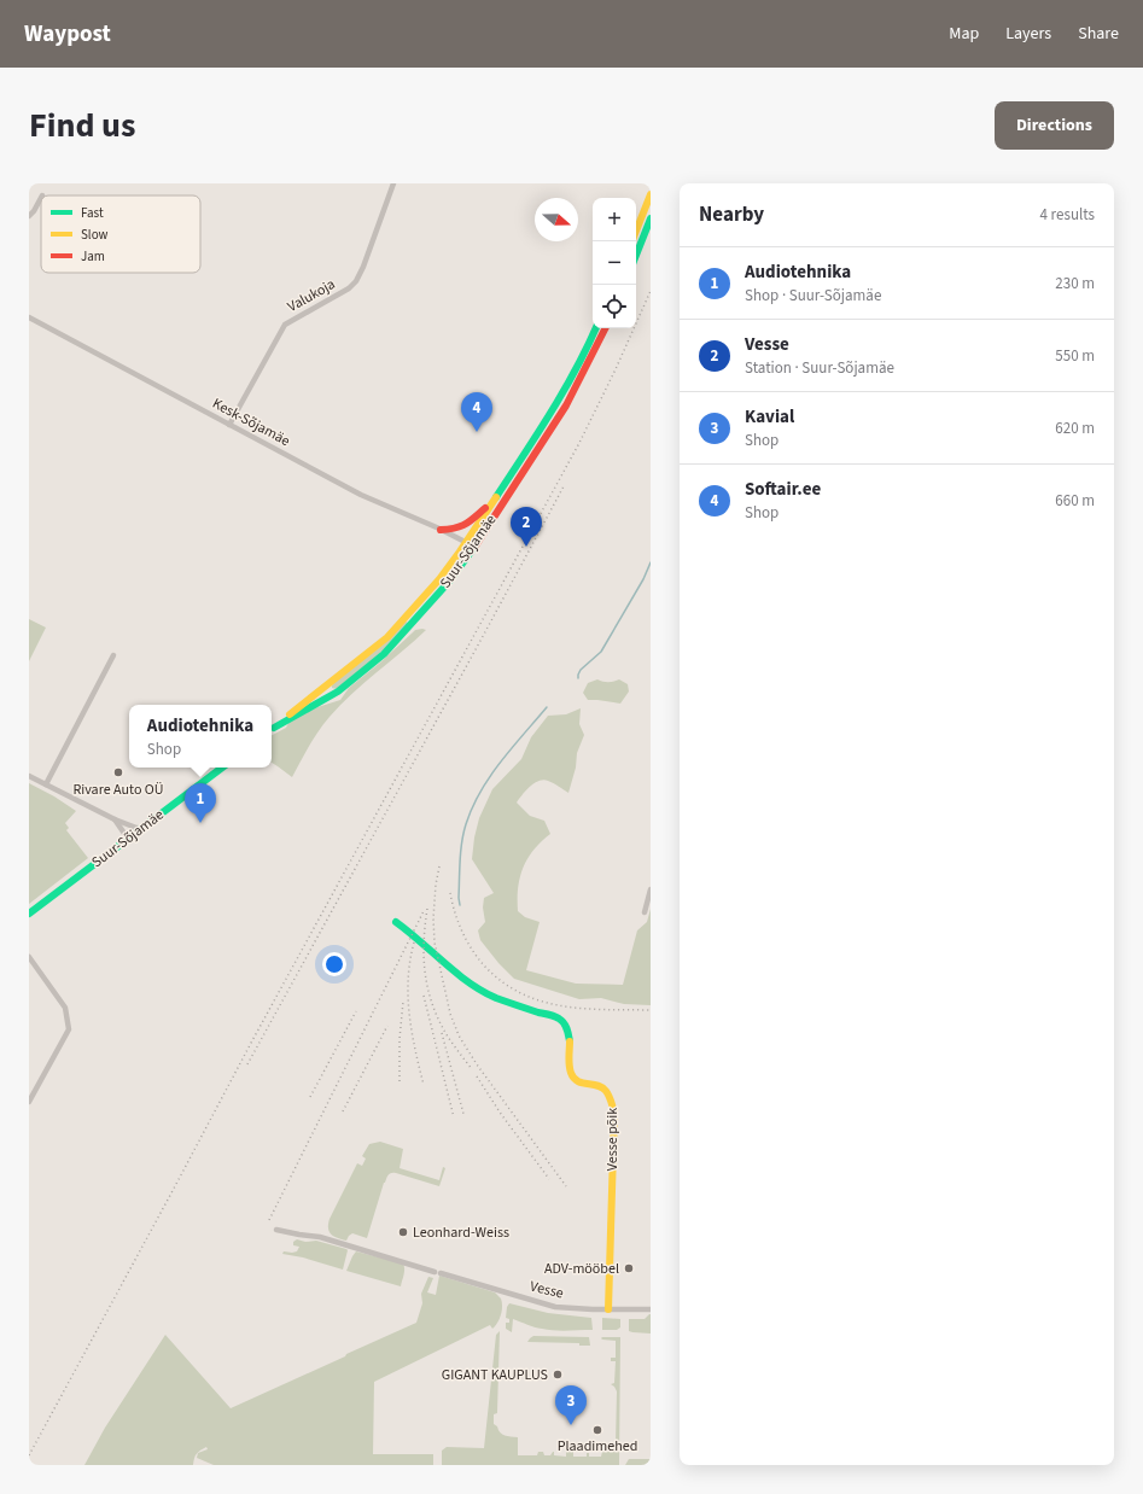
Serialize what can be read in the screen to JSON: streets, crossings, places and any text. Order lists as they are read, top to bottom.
{
  "streets": {
    "main road": ["Suur-Sõjamäe", "Vesse põik"],
    "street": ["Valukoja", "Kesk-Sõjamäe", "Vesse"]
  },
  "crossings": [
    ["Valukoja", "Kesk-Sõjamäe"],
    ["Kesk-Sõjamäe", "Suur-Sõjamäe"],
    ["Vesse põik", "Vesse"]
  ],
  "places": [
    "Rivare Auto OÜ",
    "Leonhard-Weiss",
    "ADV-mööbel",
    "GIGANT KAUPLUS",
    "Plaadimehed"
  ],
  "legend": ["Fast", "Slow", "Jam"],
  "north": "right",
  "page": {
    "header": "Waypost",
    "nav": ["Map", "Layers", "Share"],
    "title": "Find us",
    "buttons": "Directions",
    "heading": ["Nearby", "4 results"],
    "map_buttons": ["+", "−"],
    "list": [
      {
        "mark": "1",
        "name": "Audiotehnika",
        "note": "Shop · Suur-Sõjamäe",
        "value": "230 m"
      },
      {
        "mark": "2",
        "name": "Vesse",
        "note": "Station · Suur-Sõjamäe",
        "value": "550 m"
      },
      {
        "mark": "3",
        "name": "Kavial",
        "note": "Shop",
        "value": "620 m"
      },
      {
        "mark": "4",
        "name": "Softair.ee",
        "note": "Shop",
        "value": "660 m"
      }
    ],
    "pins": [
      "4",
      "2",
      "1",
      "3"
    ],
    "popup": ["Audiotehnika", "Shop"]
  }
}
